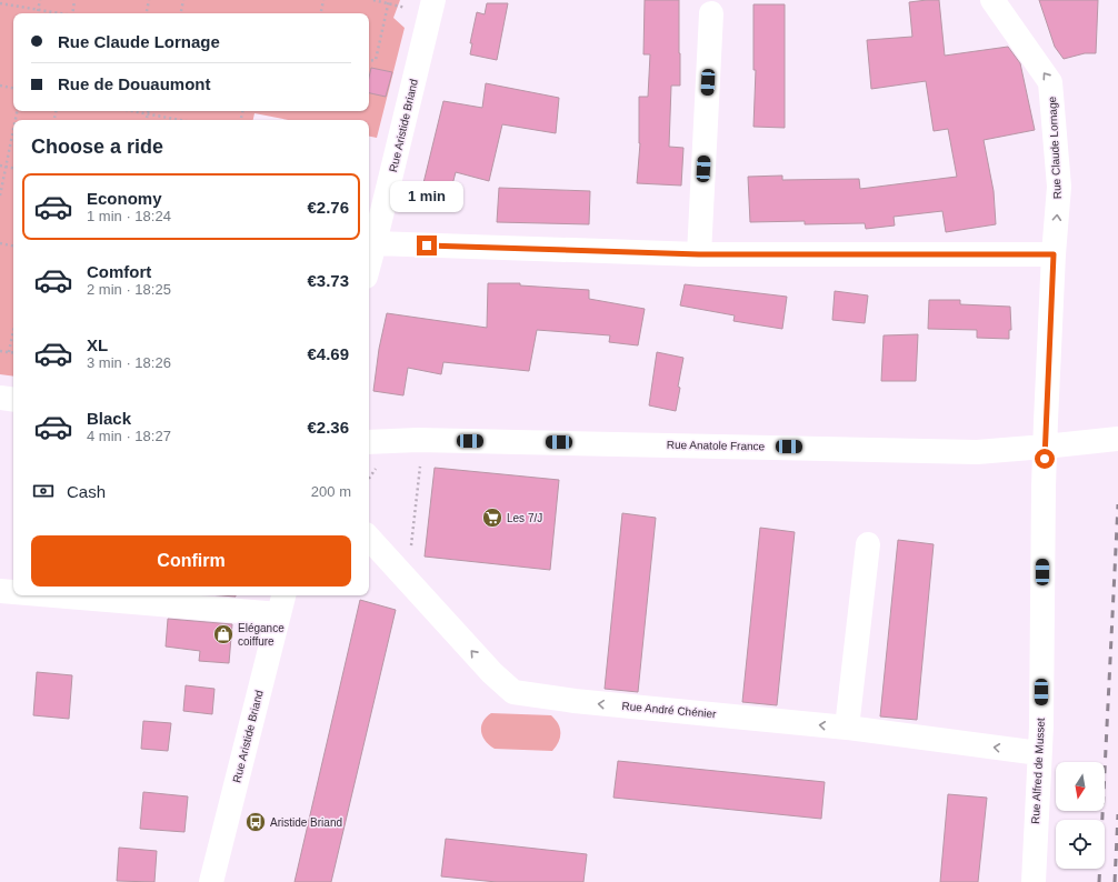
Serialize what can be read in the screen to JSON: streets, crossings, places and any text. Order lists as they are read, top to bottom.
{
  "streets": {
    "street": [
      "Rue Aristide Briand",
      "Rue Claude Lornage",
      "Rue Anatole France",
      "Rue André Chénier",
      "Rue Alfred de Musset"
    ]
  },
  "crossings": [
    ["Rue Claude Lornage", "Rue Anatole France"],
    ["Rue Claude Lornage", "Rue Alfred de Musset"],
    ["Rue Anatole France", "Rue Alfred de Musset"],
    ["Rue André Chénier", "Rue Alfred de Musset"]
  ],
  "one_way": ["Rue Claude Lornage", "Rue André Chénier"],
  "places": {
    "supermarket": ["Les 7/J"],
    "shop": ["Elégance coiffure"],
    "bus stop": ["Aristide Briand"]
  },
  "north": "bottom",
  "page": {
    "banner": ["Rue Claude Lornage", "Rue de Douaumont"],
    "heading": "Choose a ride",
    "list": [
      {
        "name": "Economy",
        "note": "1 min · 18:24",
        "value": "€2.76"
      },
      {
        "name": "Comfort",
        "note": "2 min · 18:25",
        "value": "€3.73"
      },
      {
        "name": "XL",
        "note": "3 min · 18:26",
        "value": "€4.69"
      },
      {
        "name": "Black",
        "note": "4 min · 18:27",
        "value": "€2.36"
      }
    ],
    "bubble": "1 min",
    "pay": ["Cash", "200 m"],
    "buttons": "Confirm"
  }
}
